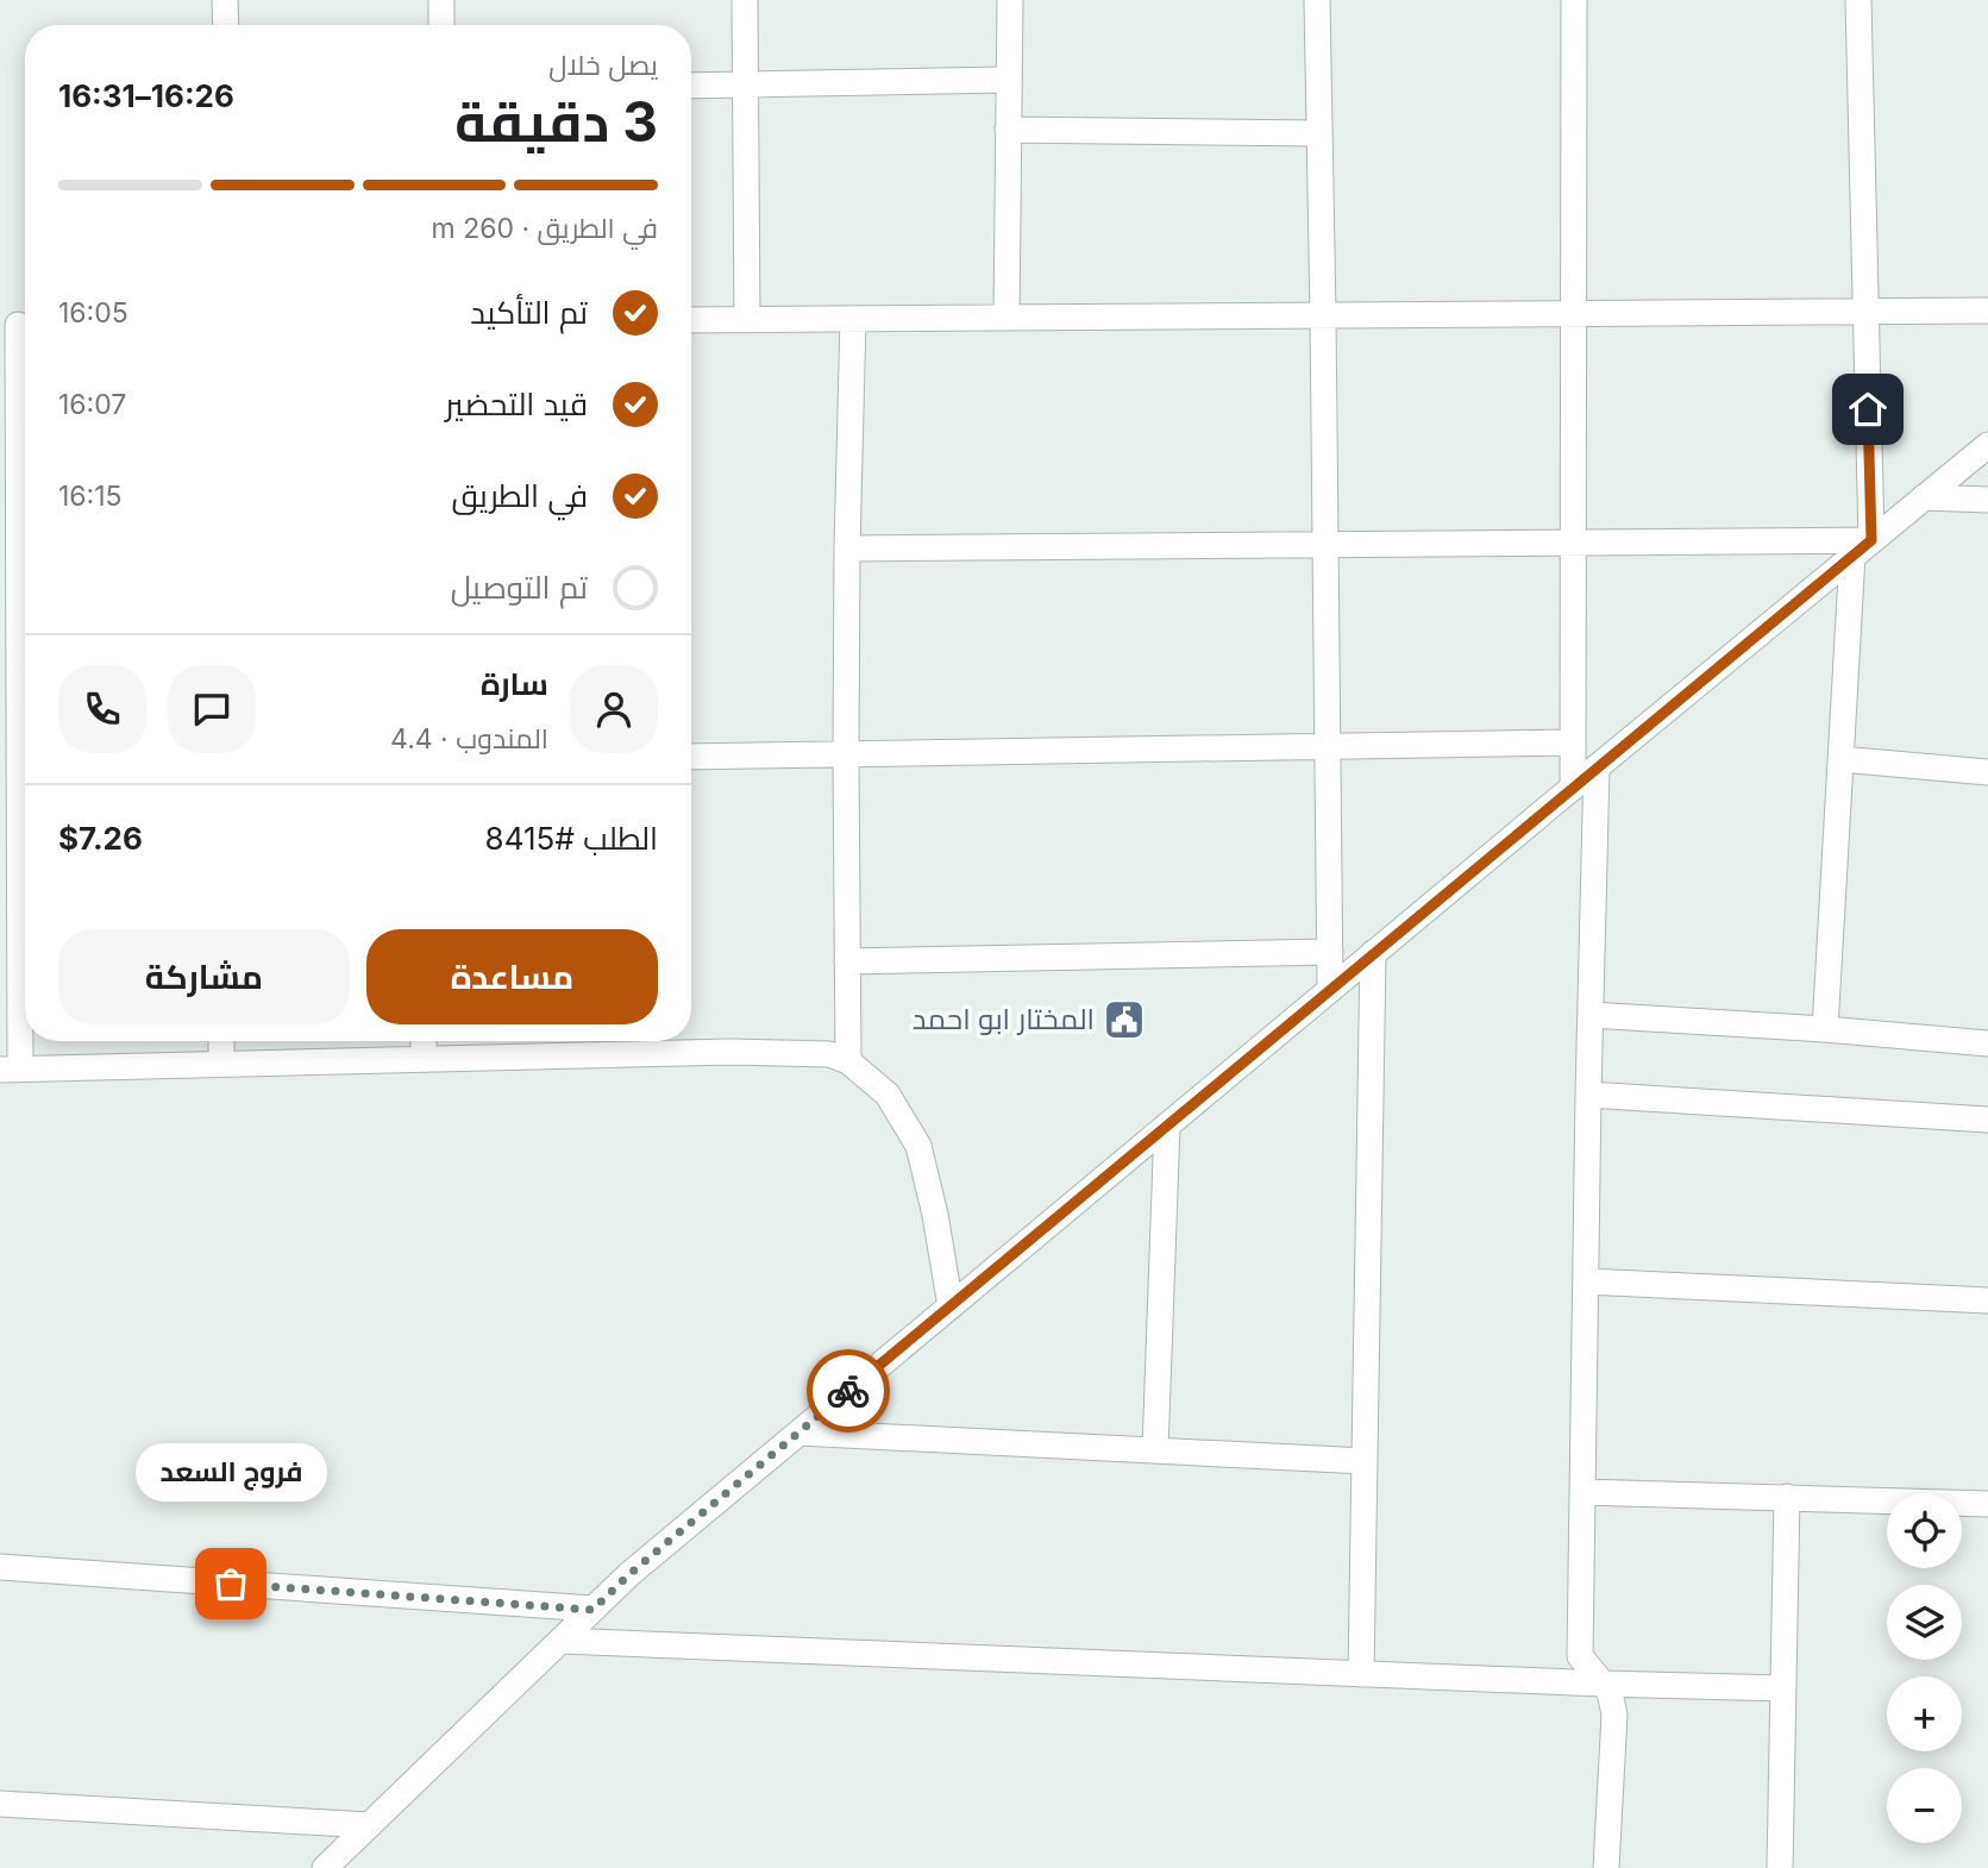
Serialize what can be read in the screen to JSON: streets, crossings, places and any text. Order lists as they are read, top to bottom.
{
  "places": {
    "public building": ["المختار ابو احمد"],
    "other": ["فروج السعد"]
  },
  "page": {
    "heading": ["3 دقيقة", "يصل خلال", "16:26–16:31"],
    "panel": [
      "سارة",
      "المندوب · 4.4",
      "الطلب #8415",
      "$7.26"
    ],
    "bar": "في الطريق · 260 m",
    "list": [
      ["تم التأكيد", "16:05"],
      ["قيد التحضير", "16:07"],
      ["في الطريق", "16:15"],
      "تم التوصيل"
    ],
    "buttons": ["مساعدة", "مشاركة"],
    "bubble": "فروج السعد",
    "map_buttons": ["+", "−"]
  }
}
